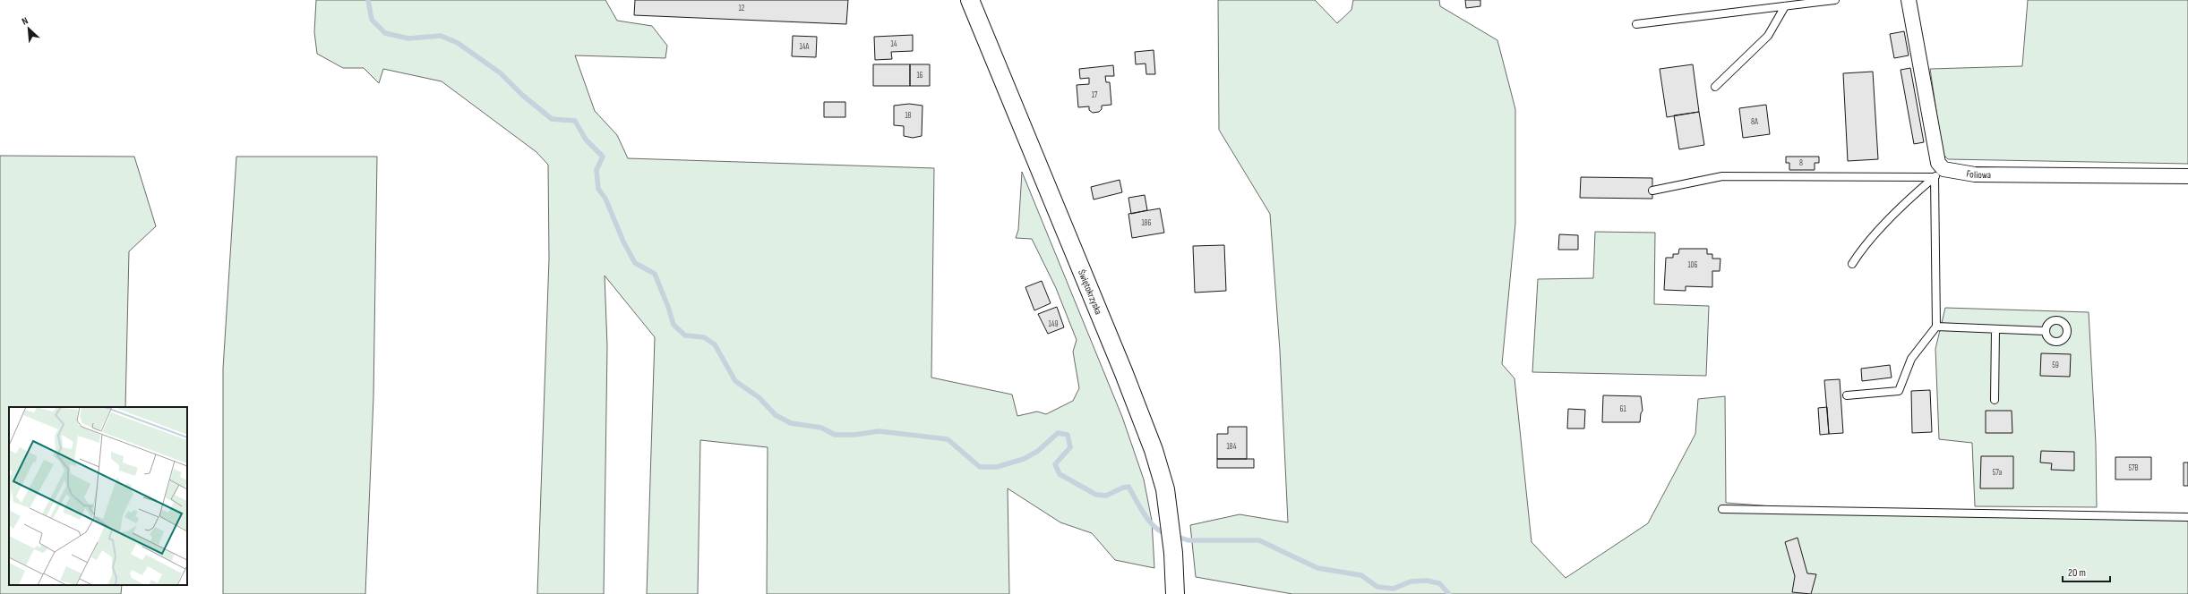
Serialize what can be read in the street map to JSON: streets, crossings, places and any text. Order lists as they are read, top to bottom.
{
  "streets": {
    "street": ["Foliowa", "Świętokrzyska"]
  },
  "house_numbers": [
    "12",
    "14",
    "14A",
    "16",
    "17",
    "18",
    "8A",
    "8",
    "186",
    "106",
    "149",
    "59",
    "61",
    "184",
    "57B",
    "57a"
  ],
  "scale_bar": "20 m",
  "north": "top left"
}
